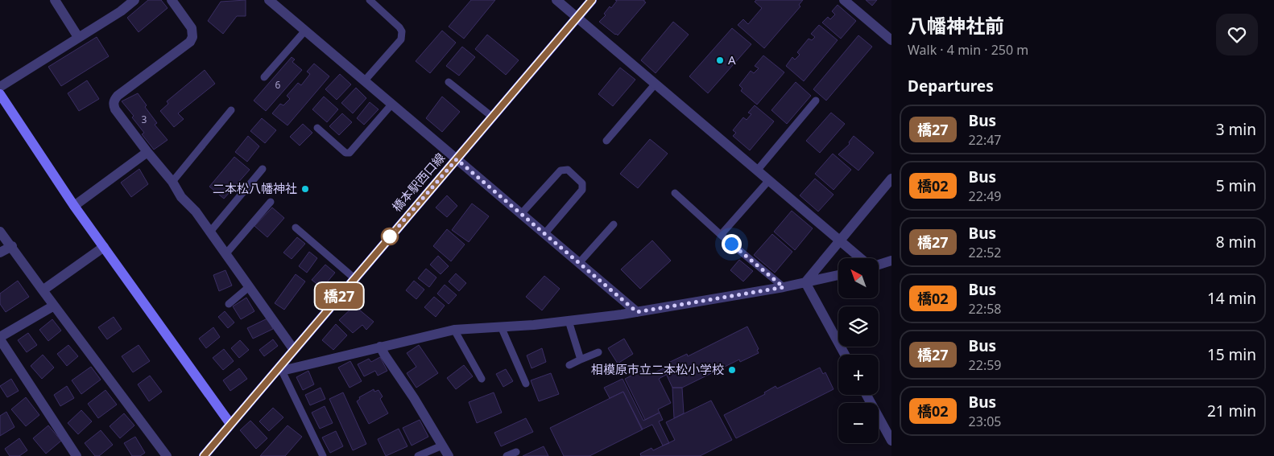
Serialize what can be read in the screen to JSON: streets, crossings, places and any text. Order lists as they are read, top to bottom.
{
  "streets": {
    "street": ["橋本駅西口線"]
  },
  "places": ["A", "二本松八幡神社", "相模原市立二本松小学校"],
  "lines": ["bus line 橋27"],
  "house_numbers": ["6", "3"],
  "north": "top left",
  "page": {
    "on_map": "橋27",
    "heading": [
      ["八幡神社前", "Walk · 4 min · 250 m"],
      "Departures"
    ],
    "list": [
      {
        "mark": "橋27",
        "name": "Bus",
        "note": "22:47",
        "value": "3 min"
      },
      {
        "mark": "橋02",
        "name": "Bus",
        "note": "22:49",
        "value": "5 min"
      },
      {
        "mark": "橋27",
        "name": "Bus",
        "note": "22:52",
        "value": "8 min"
      },
      {
        "mark": "橋02",
        "name": "Bus",
        "note": "22:58",
        "value": "14 min"
      },
      {
        "mark": "橋27",
        "name": "Bus",
        "note": "22:59",
        "value": "15 min"
      },
      {
        "mark": "橋02",
        "name": "Bus",
        "note": "23:05",
        "value": "21 min"
      }
    ],
    "map_buttons": ["+", "−"]
  }
}
